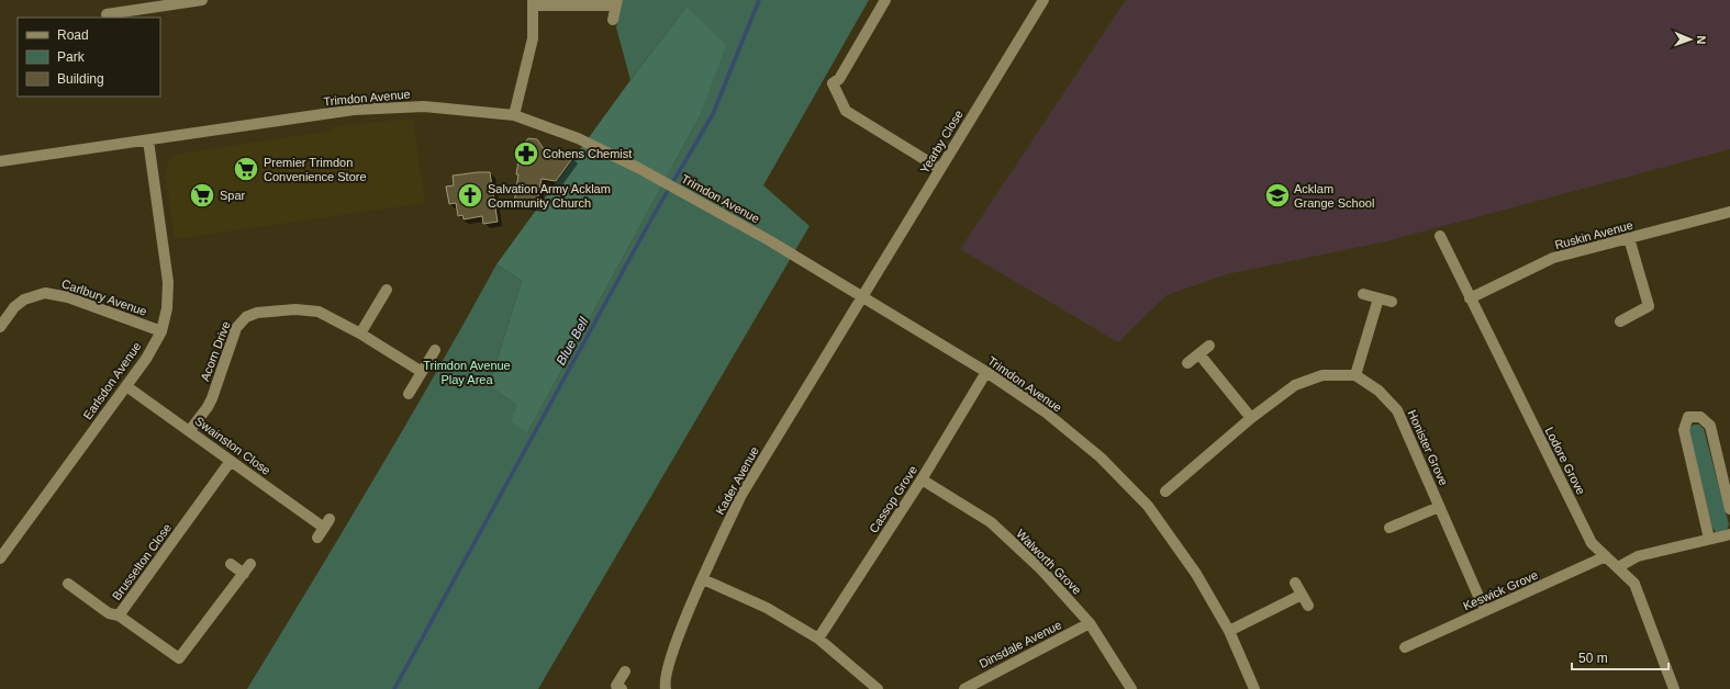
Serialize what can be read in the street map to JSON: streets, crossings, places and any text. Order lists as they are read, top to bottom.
{
  "streets": {
    "street": [
      "Trimdon Avenue",
      "Yearby Close",
      "Ruskin Avenue",
      "Carlbury Avenue",
      "Acorn Drive",
      "Earlsdon Avenue",
      "Swainston Close",
      "Honister Grove",
      "Lodore Grove",
      "Kader Avenue",
      "Cassop Grove",
      "Brusselton Close",
      "Walworth Grove",
      "Keswick Grove",
      "Dinsdale Avenue"
    ]
  },
  "crossings": [
    ["Trimdon Avenue", "Yearby Close"],
    ["Trimdon Avenue", "Earlsdon Avenue"],
    ["Trimdon Avenue", "Kader Avenue"],
    ["Trimdon Avenue", "Cassop Grove"],
    ["Yearby Close", "Kader Avenue"],
    ["Ruskin Avenue", "Lodore Grove"],
    ["Carlbury Avenue", "Earlsdon Avenue"],
    ["Acorn Drive", "Swainston Close"],
    ["Earlsdon Avenue", "Swainston Close"],
    ["Swainston Close", "Brusselton Close"],
    ["Honister Grove", "Keswick Grove"],
    ["Lodore Grove", "Keswick Grove"],
    ["Cassop Grove", "Walworth Grove"],
    ["Walworth Grove", "Dinsdale Avenue"]
  ],
  "water": ["Blue Bell"],
  "parks": ["Trimdon Avenue Play Area"],
  "places": {
    "pharmacy": ["Cohens Chemist"],
    "supermarket": ["Premier Trimdon Convenience Store", "Spar"],
    "church": ["Salvation Army Acklam Community Church"],
    "school or university": ["Acklam Grange School"]
  },
  "legend": ["Road", "Park", "Building"],
  "scale_bar": "50 m",
  "north": "right"
}
